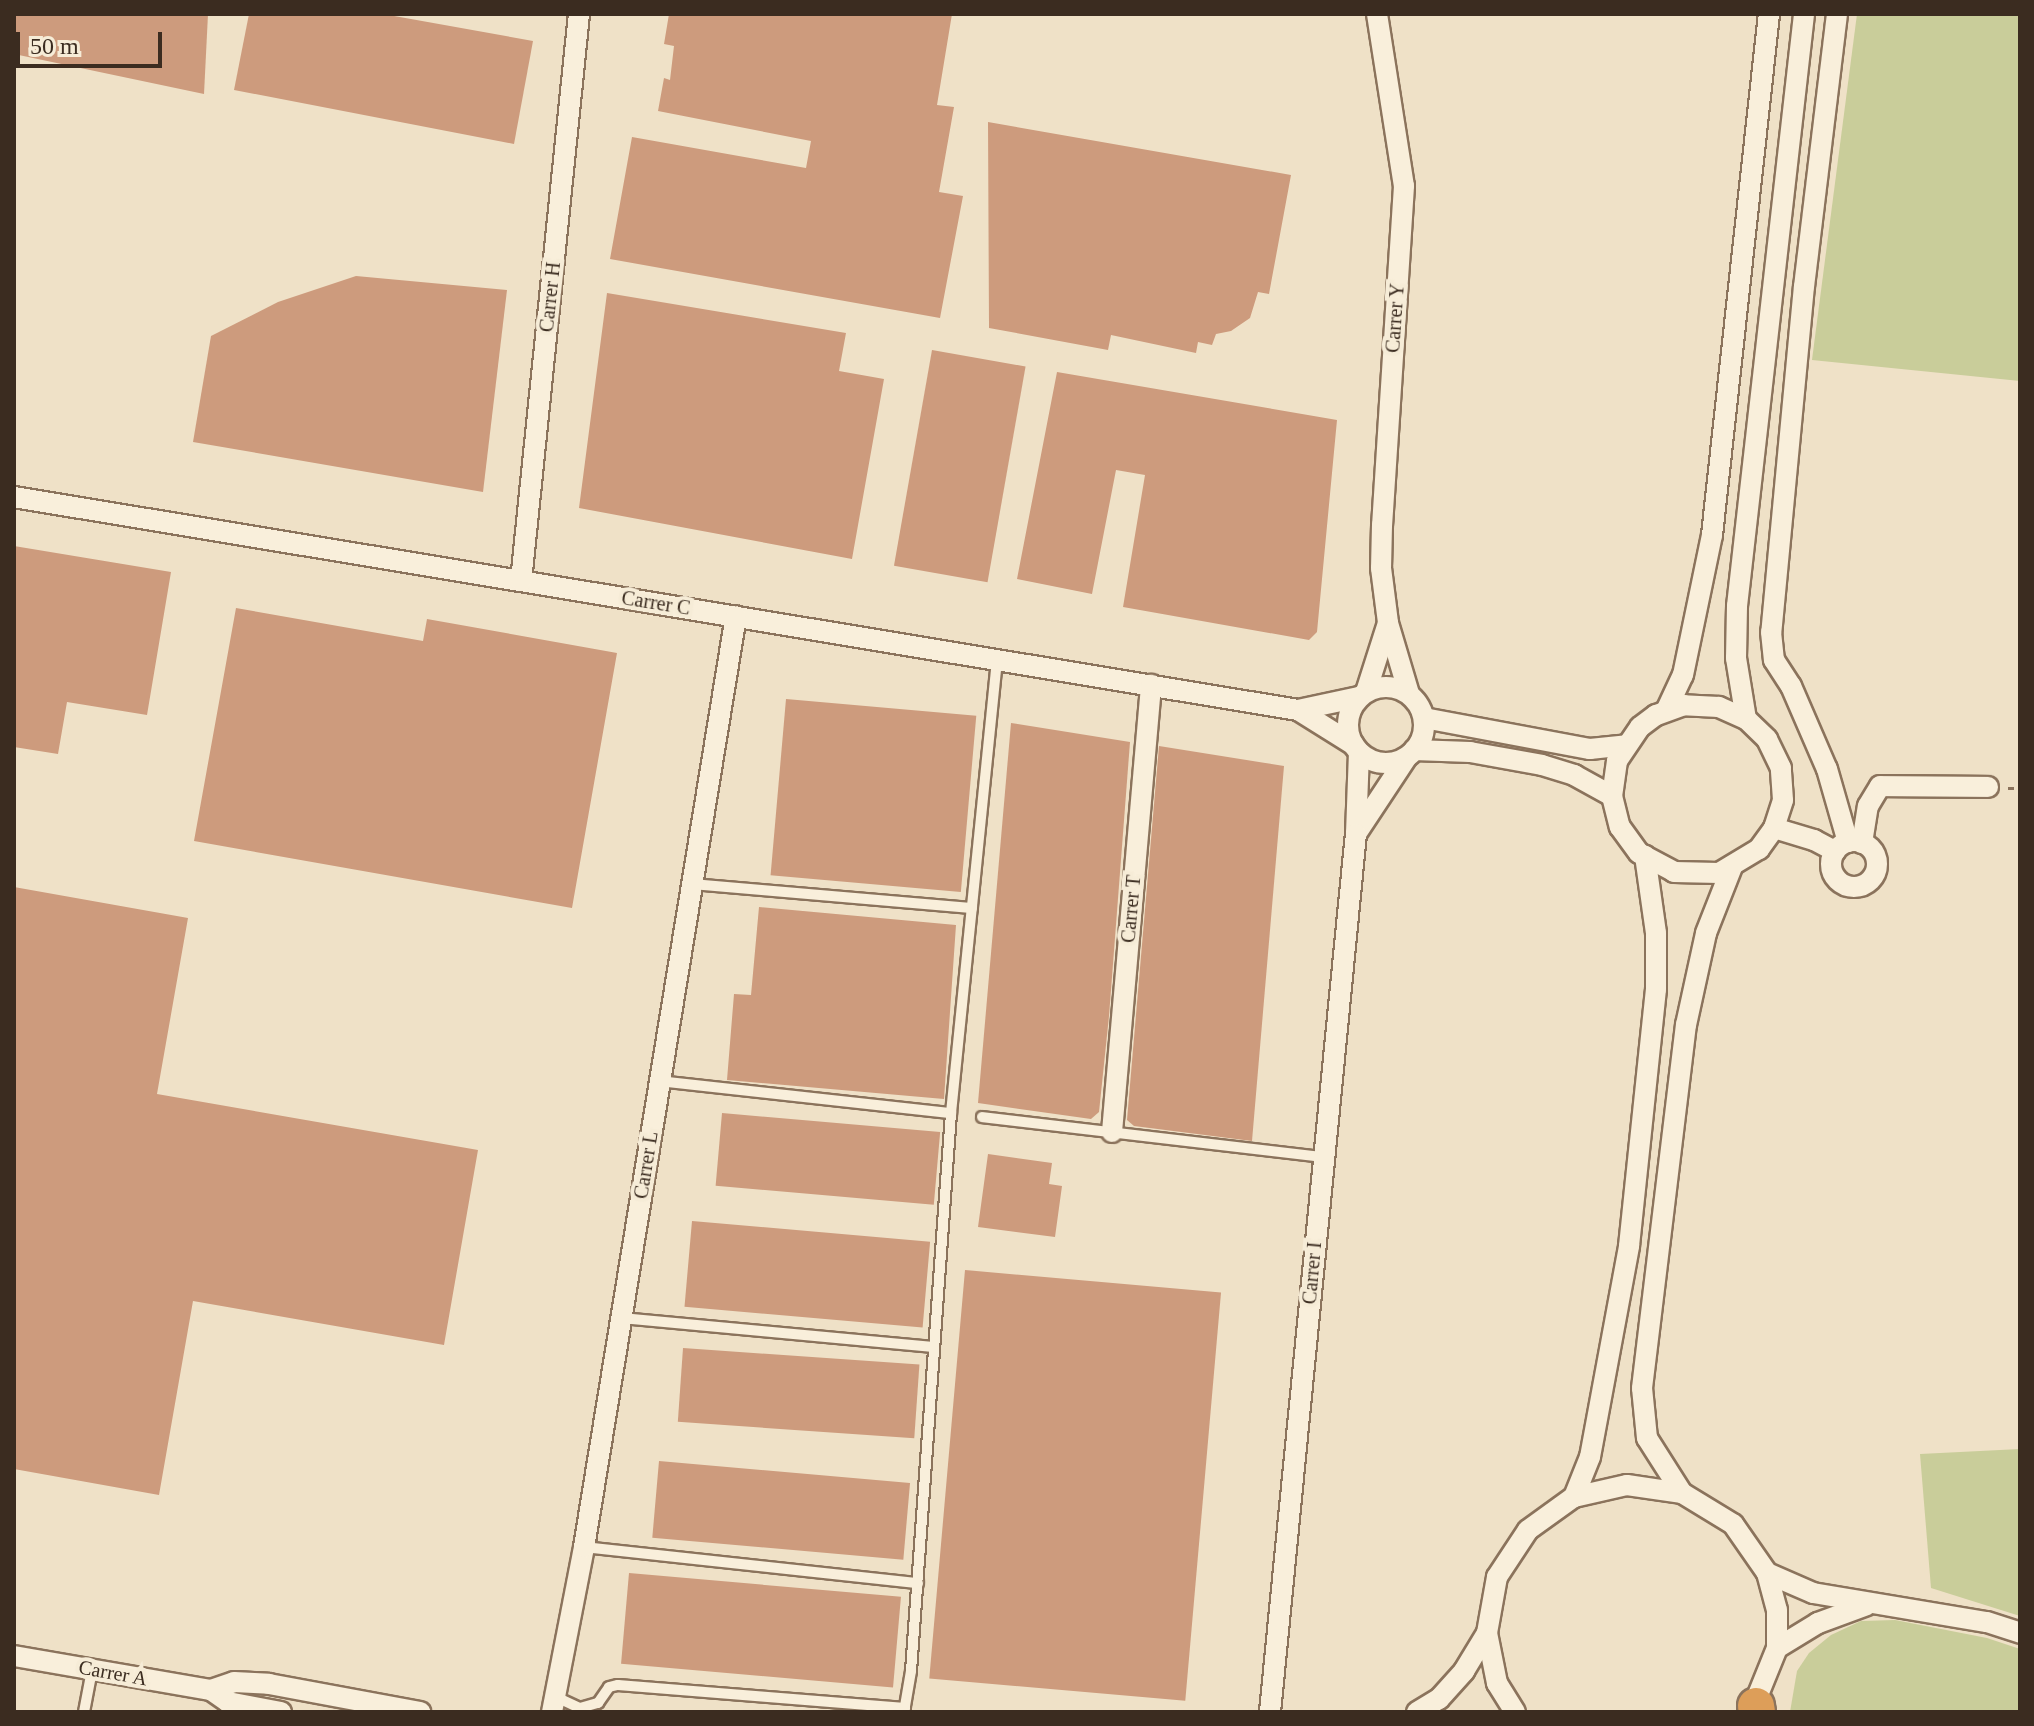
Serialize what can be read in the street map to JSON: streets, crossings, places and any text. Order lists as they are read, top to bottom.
{
  "streets": {
    "street": [
      "Carrer H",
      "Carrer Y",
      "Carrer C",
      "Carrer T",
      "Carrer L",
      "Carrer I",
      "Carrer A"
    ]
  },
  "crossings": [
    ["Carrer H", "Carrer C"],
    ["Carrer Y", "Carrer C"],
    ["Carrer Y", "Carrer I"],
    ["Carrer C", "Carrer T"],
    ["Carrer C", "Carrer L"],
    ["Carrer C", "Carrer I"]
  ],
  "scale_bar": "50 m"
}
